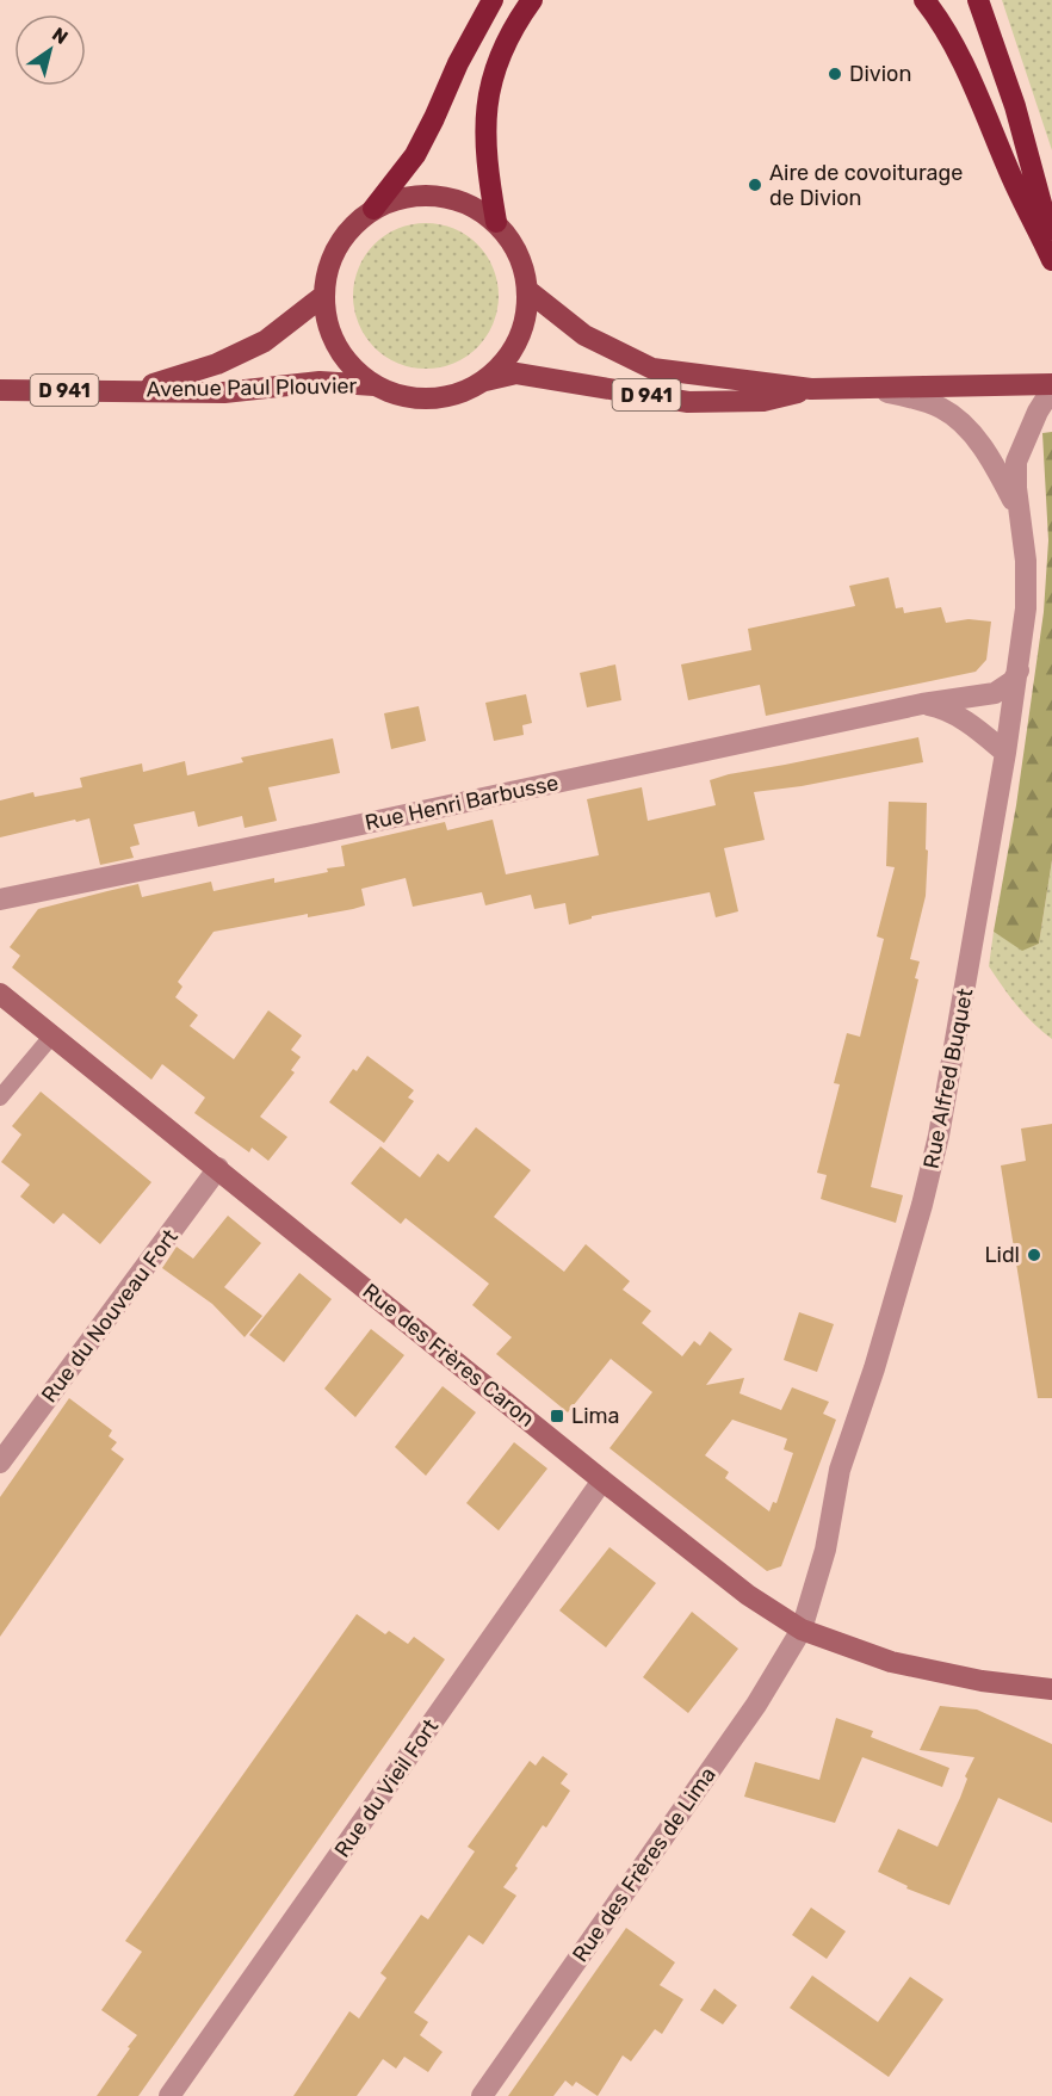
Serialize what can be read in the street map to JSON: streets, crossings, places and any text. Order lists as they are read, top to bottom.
{
  "streets": {
    "main road": ["Avenue Paul Plouvier", "D 941", "Rue des Frères Caron"],
    "street": [
      "Rue Henri Barbusse",
      "Rue Alfred Buquet",
      "Rue du Nouveau Fort",
      "Rue du Vieil Fort",
      "Rue des Frères de Lima"
    ]
  },
  "crossings": [
    ["Avenue Paul Plouvier", "D 941"],
    ["D 941", "Rue Alfred Buquet"],
    ["Rue Henri Barbusse", "Rue Alfred Buquet"],
    ["Rue Alfred Buquet", "Rue des Frères Caron"],
    ["Rue Alfred Buquet", "Rue des Frères de Lima"],
    ["Rue du Nouveau Fort", "Rue des Frères Caron"],
    ["Rue des Frères Caron", "Rue du Vieil Fort"],
    ["Rue des Frères Caron", "Rue des Frères de Lima"]
  ],
  "places": {
    "other": ["Divion", "Aire de covoiturage de Divion", "Lidl"],
    "transit": ["Lima"]
  },
  "north": "top right"
}
